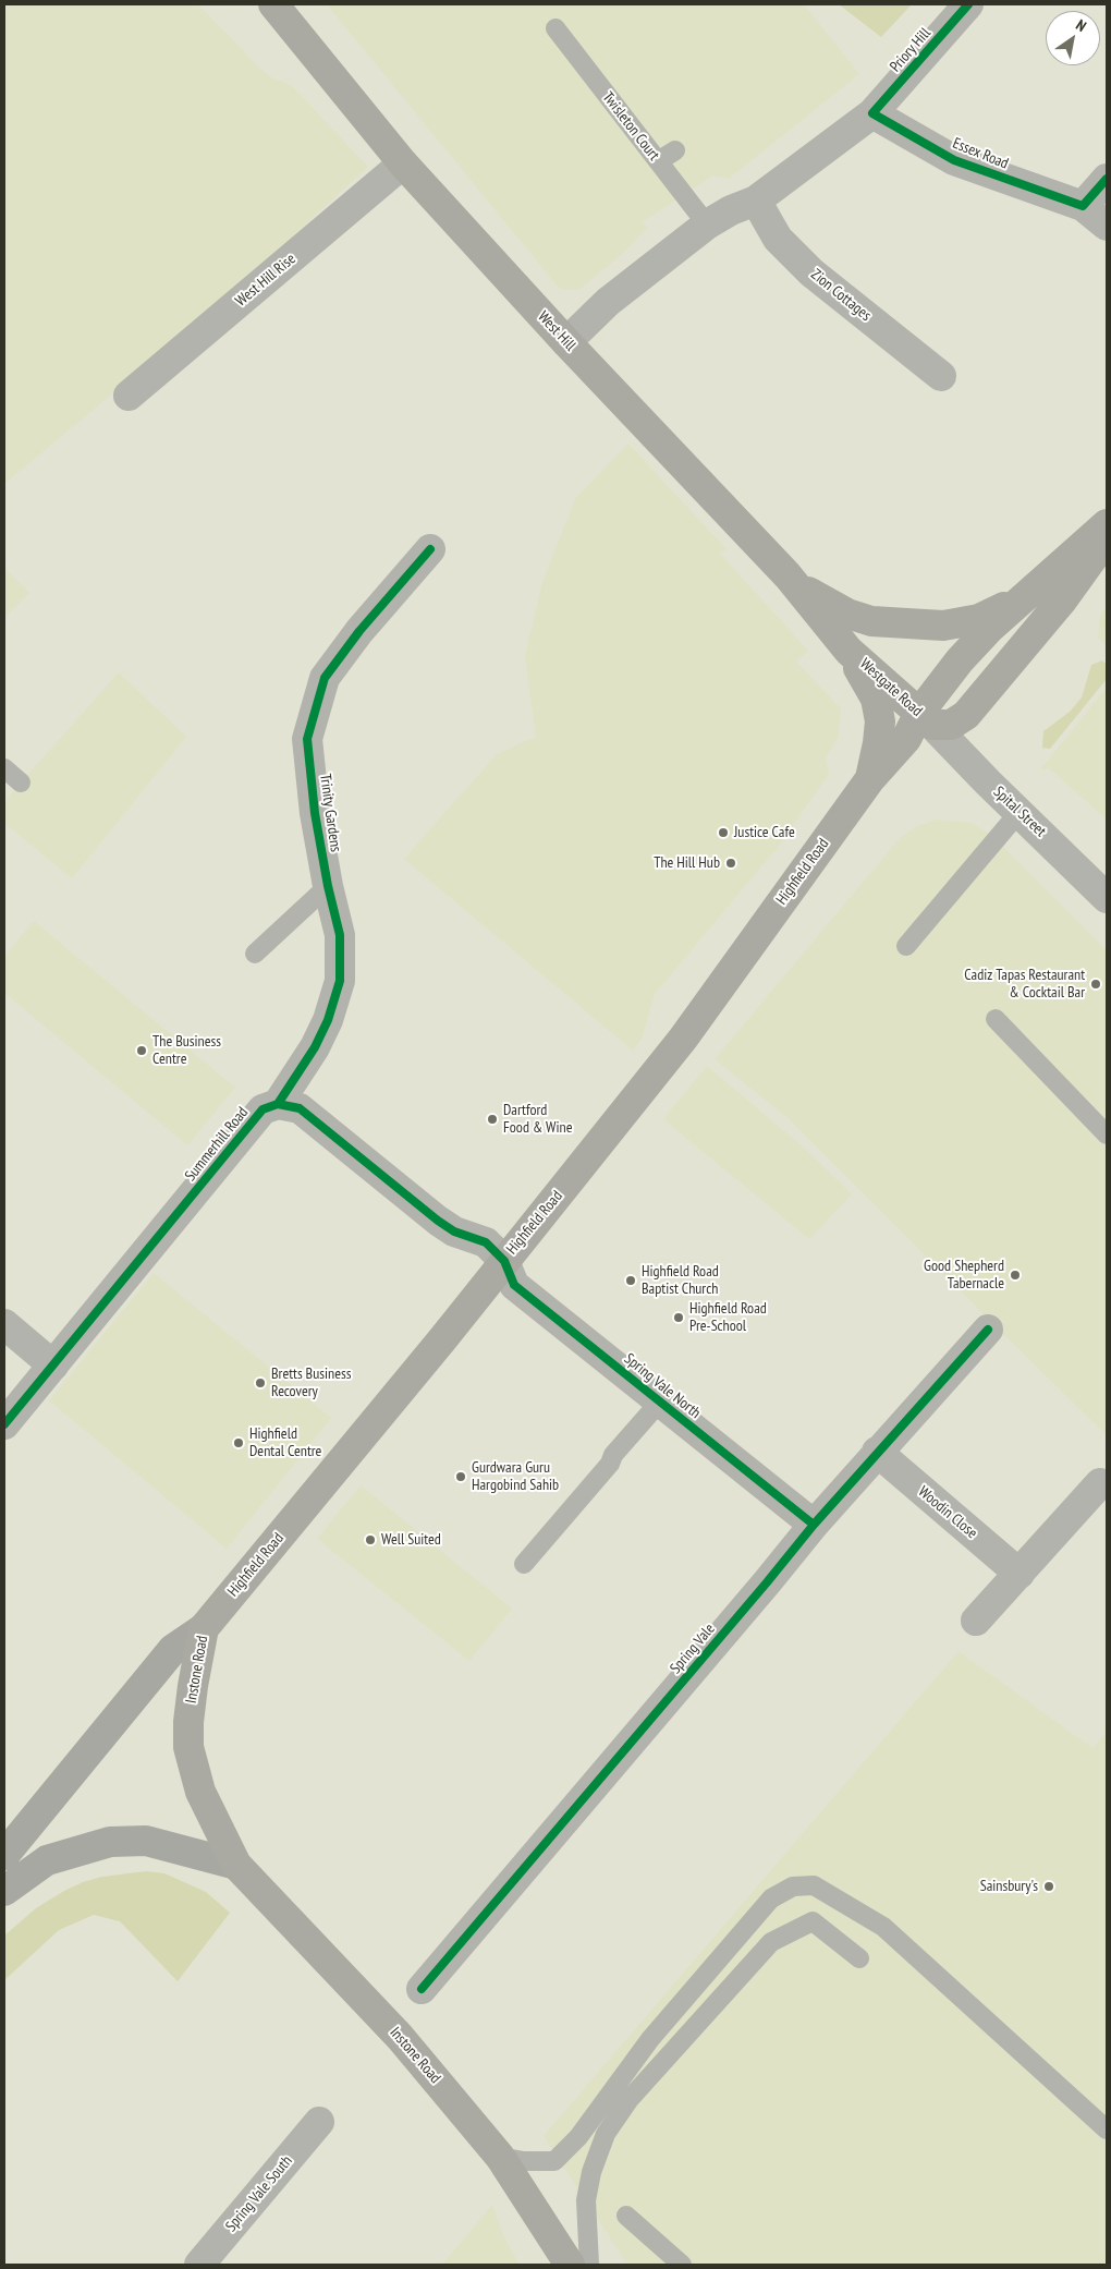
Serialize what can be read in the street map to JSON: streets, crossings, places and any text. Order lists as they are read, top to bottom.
{
  "streets": {
    "main road": [
      "West Hill",
      "Westgate Road",
      "Highfield Road",
      "Instone Road"
    ],
    "street": [
      "Priory Hill",
      "Essex Road",
      "West Hill Rise",
      "Zion Cottages",
      "Spital Street",
      "Trinity Gardens",
      "Summerhill Road",
      "Spring Vale North",
      "Woodin Close",
      "Spring Vale",
      "Spring Vale South"
    ],
    "lane": ["Twisleton Court"]
  },
  "crossings": [
    ["Priory Hill", "Twisleton Court"],
    ["Priory Hill", "Essex Road"],
    ["Priory Hill", "Zion Cottages"],
    ["Priory Hill", "West Hill"],
    ["West Hill Rise", "West Hill"],
    ["West Hill", "Westgate Road"],
    ["West Hill", "Highfield Road"],
    ["Westgate Road", "Spital Street"],
    ["Westgate Road", "Highfield Road"],
    ["Spital Street", "Highfield Road"],
    ["Trinity Gardens", "Summerhill Road"],
    ["Highfield Road", "Spring Vale North"],
    ["Highfield Road", "Instone Road"],
    ["Spring Vale North", "Spring Vale"],
    ["Woodin Close", "Spring Vale"]
  ],
  "places": [
    "Justice Cafe",
    "The Hill Hub",
    "Cadiz Tapas Restaurant & Cocktail Bar",
    "The Business Centre",
    "Dartford Food & Wine",
    "Good Shepherd Tabernacle",
    "Highfield Road Baptist Church",
    "Highfield Road Pre-School",
    "Bretts Business Recovery",
    "Highfield Dental Centre",
    "Gurdwara Guru Hargobind Sahib",
    "Well Suited",
    "Sainsbury's"
  ],
  "north": "top right"
}
